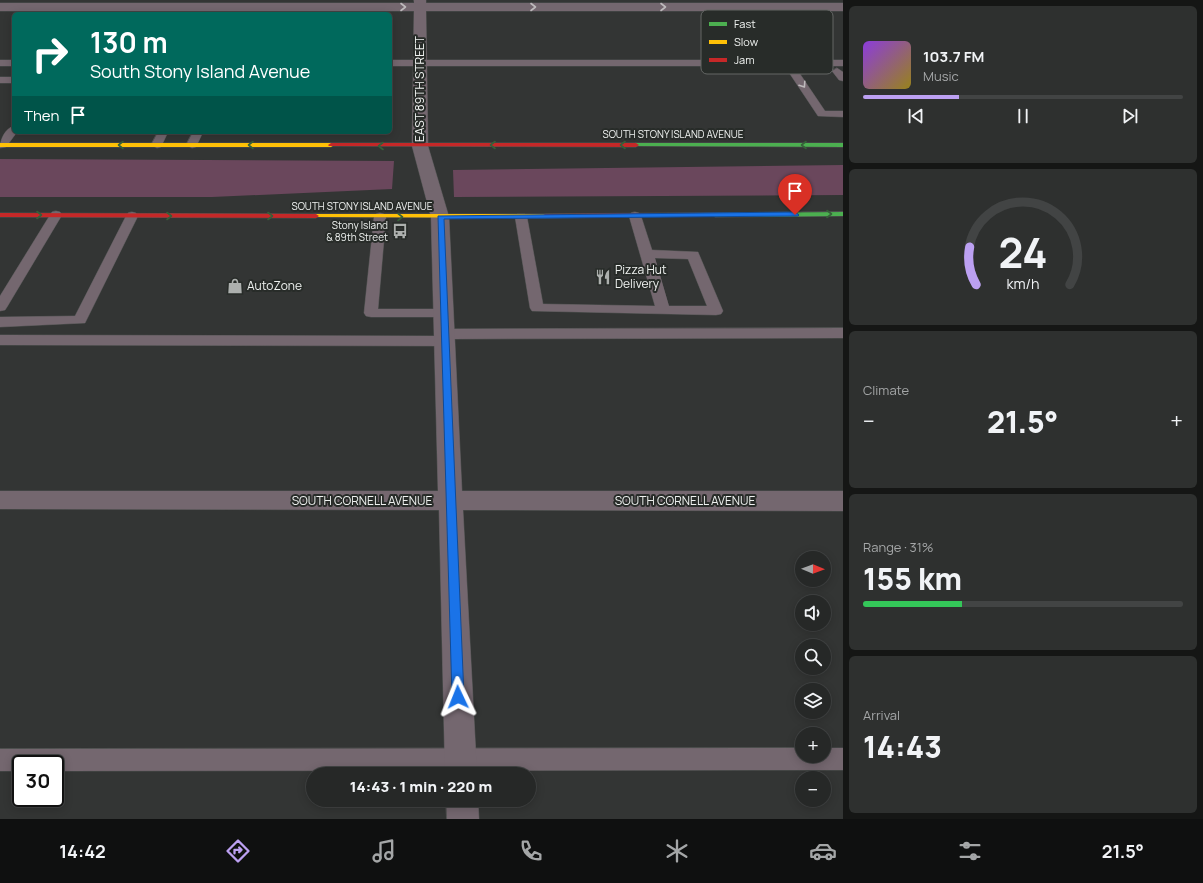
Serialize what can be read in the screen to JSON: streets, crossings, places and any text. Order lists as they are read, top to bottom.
{
  "streets": {
    "highway": ["SOUTH STONY ISLAND AVENUE"],
    "street": ["EAST 89TH STREET", "SOUTH CORNELL AVENUE"]
  },
  "crossings": [
    ["EAST 89TH STREET", "SOUTH STONY ISLAND AVENUE"],
    ["EAST 89TH STREET", "SOUTH CORNELL AVENUE"]
  ],
  "places": {
    "bus stop": ["Stony Island & 89th Street"],
    "restaurant": ["Pizza Hut Delivery"],
    "shop": ["AutoZone"]
  },
  "legend": ["Fast", "Slow", "Jam"],
  "north": "right",
  "page": {
    "turn": ["130 m", "South Stony Island Avenue"],
    "song": ["103.7 FM", "Music"],
    "then": "Then",
    "tile": [
      "Climate",
      ["Range · 31%", "155 km"],
      ["Arrival", "14:43"]
    ],
    "heat": ["−", "21.5°", "+"],
    "map_buttons": ["+", "−"],
    "limit": "30",
    "trip": "14:43 · 1 min · 220 m",
    "tabs": ["14:42", "21.5°"],
    "gauge": ["24", "km/h"]
  }
}
